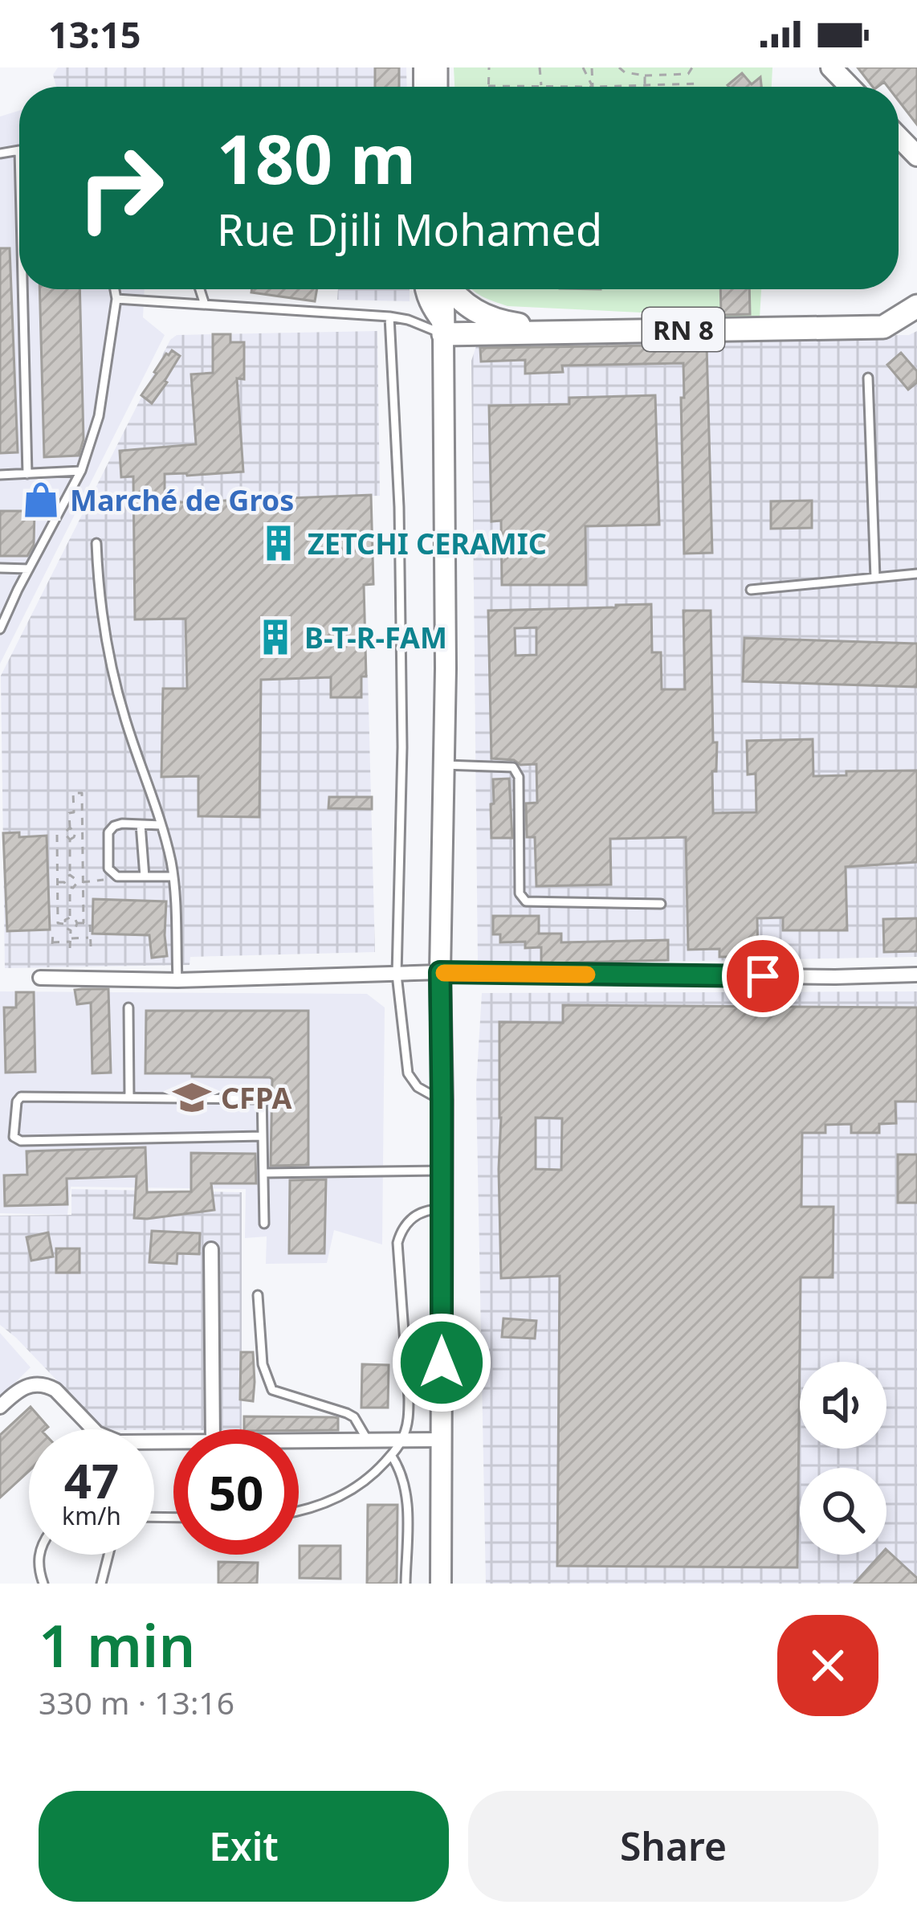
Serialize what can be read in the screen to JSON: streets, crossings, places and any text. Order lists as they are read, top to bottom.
{
  "streets": {
    "main road": ["RN 8"]
  },
  "places": {
    "shop": ["Marché de Gros"],
    "building": ["ZETCHI CERAMIC", "B-T-R-FAM"],
    "school or university": ["CFPA"]
  },
  "page": {
    "status": "13:15",
    "turn": ["180 m", "Rue Djili Mohamed"],
    "speed": "47 km/h",
    "limit": "50",
    "heading": ["1 min", "330 m · 13:16"],
    "buttons": ["Exit", "Share"]
  }
}
